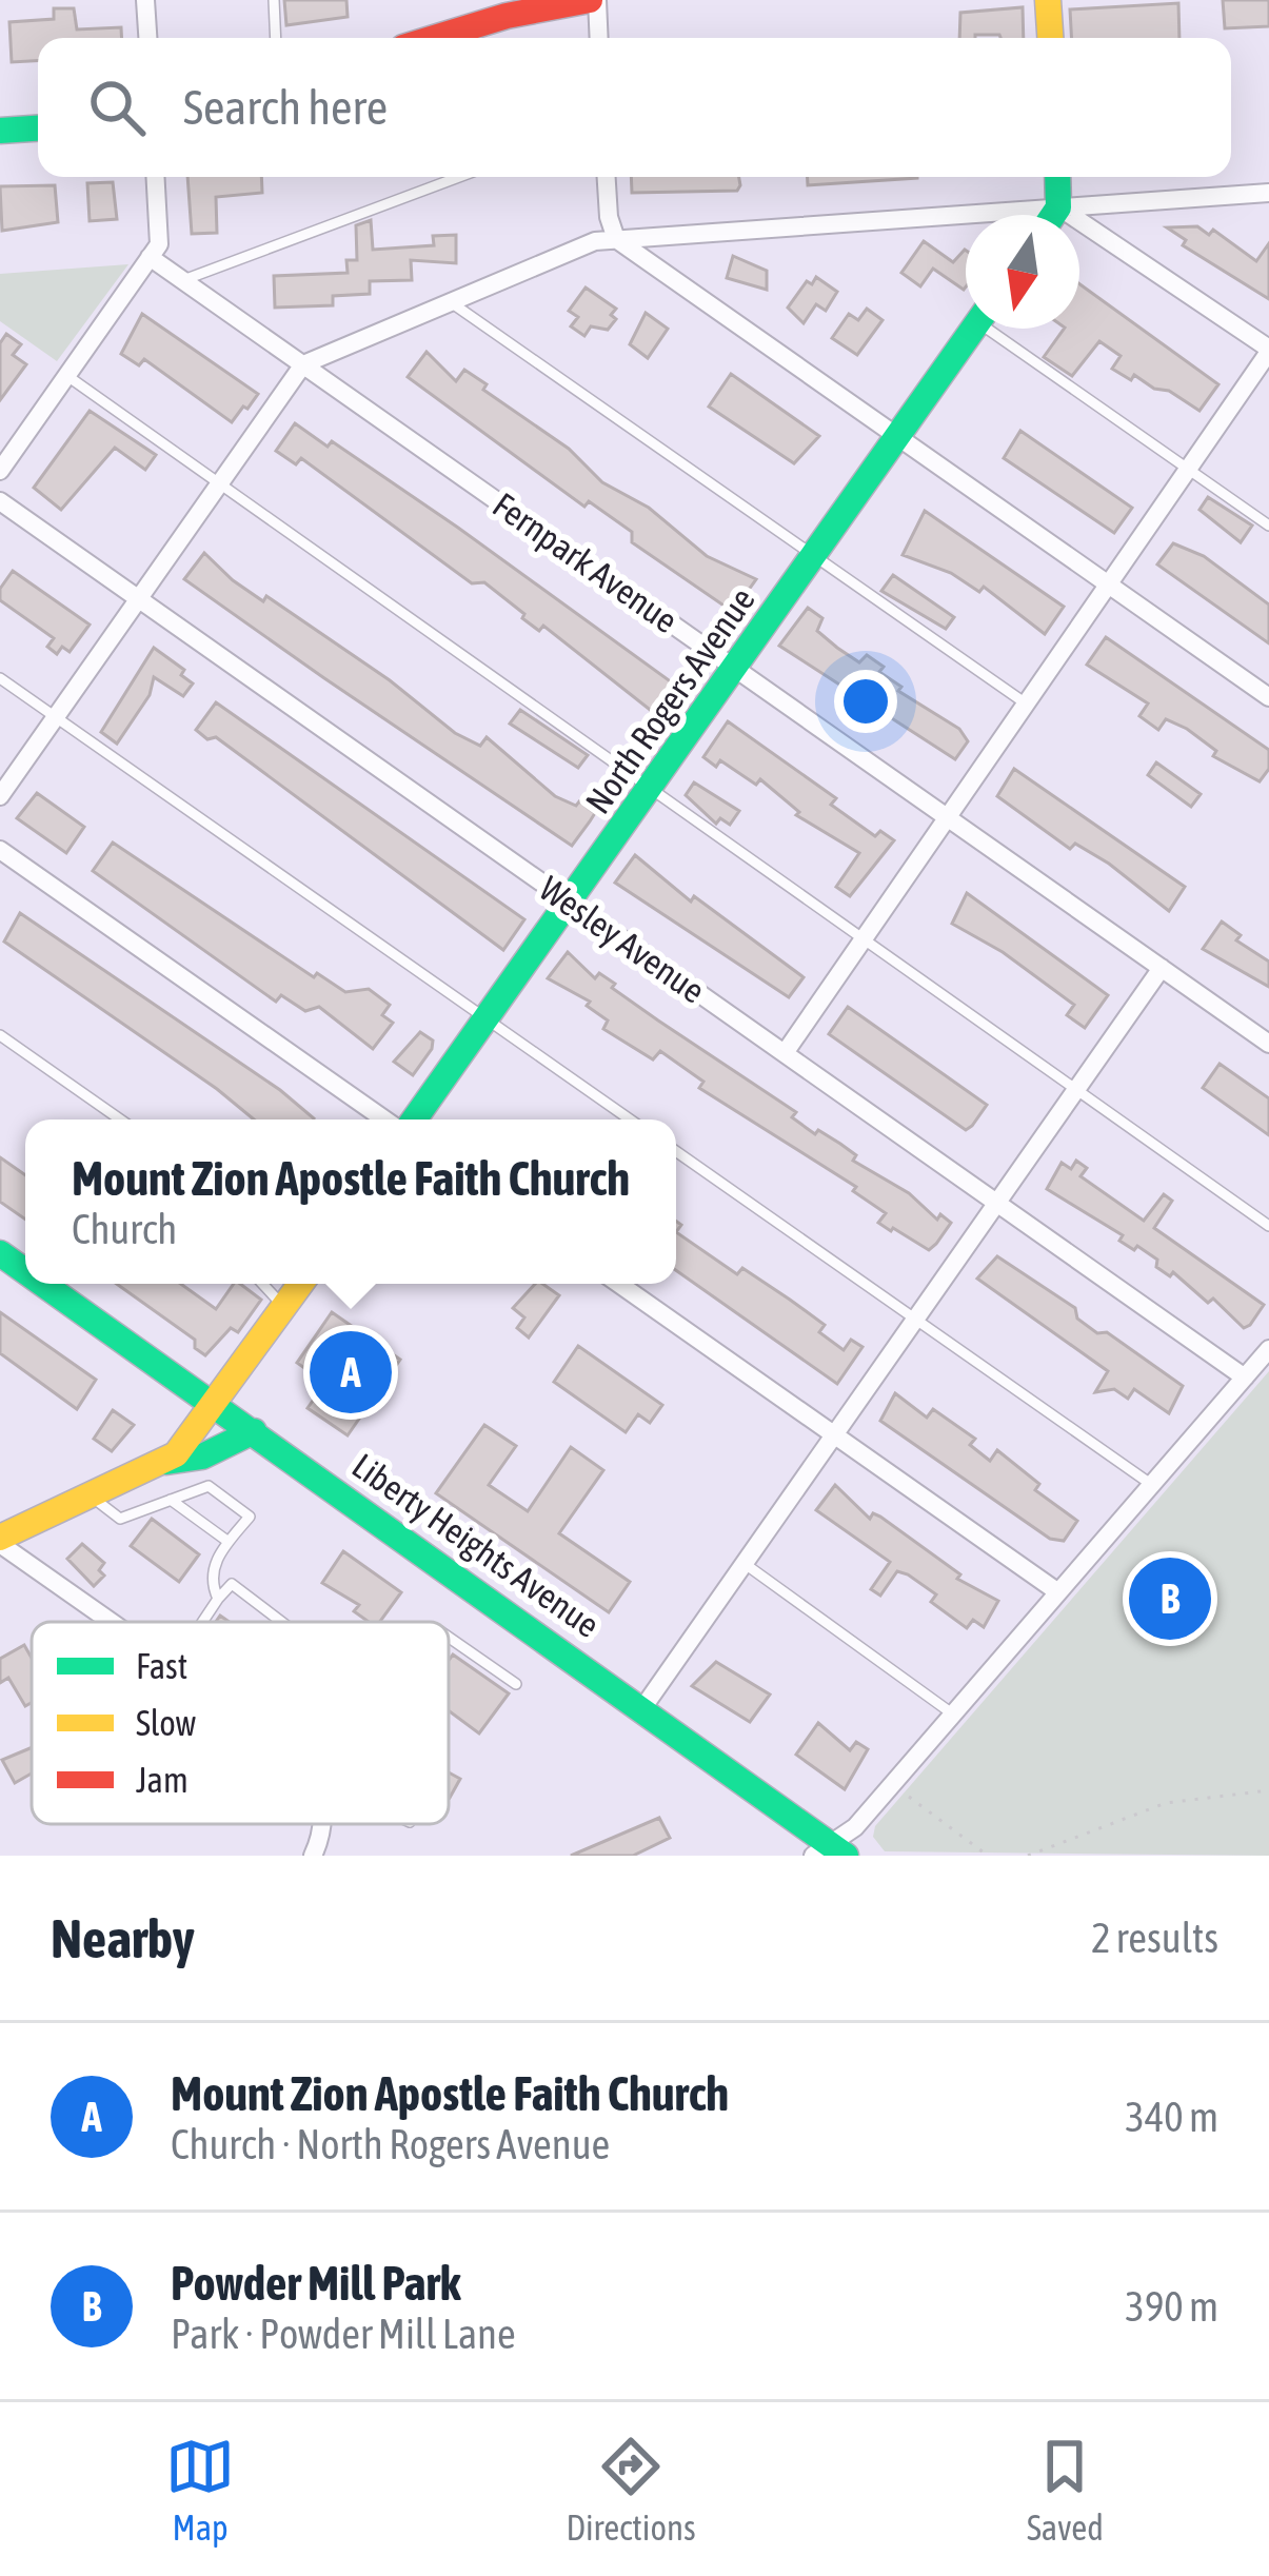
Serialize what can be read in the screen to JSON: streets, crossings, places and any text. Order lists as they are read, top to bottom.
{
  "streets": {
    "street": [
      "Fernpark Avenue",
      "North Rogers Avenue",
      "Wesley Avenue",
      "Liberty Heights Avenue"
    ]
  },
  "crossings": [
    ["Fernpark Avenue", "North Rogers Avenue"],
    ["North Rogers Avenue", "Wesley Avenue"]
  ],
  "legend": ["Fast", "Slow", "Jam"],
  "north": "bottom",
  "page": {
    "search": "Search here",
    "popup": ["Mount Zion Apostle Faith Church", "Church"],
    "pins": ["A", "B"],
    "heading": ["Nearby", "2 results"],
    "list": [
      {
        "mark": "A",
        "name": "Mount Zion Apostle Faith Church",
        "note": "Church · North Rogers Avenue",
        "value": "340 m"
      },
      {
        "mark": "B",
        "name": "Powder Mill Park",
        "note": "Park · Powder Mill Lane",
        "value": "390 m"
      }
    ],
    "nav": ["Map", "Directions", "Saved"]
  }
}
